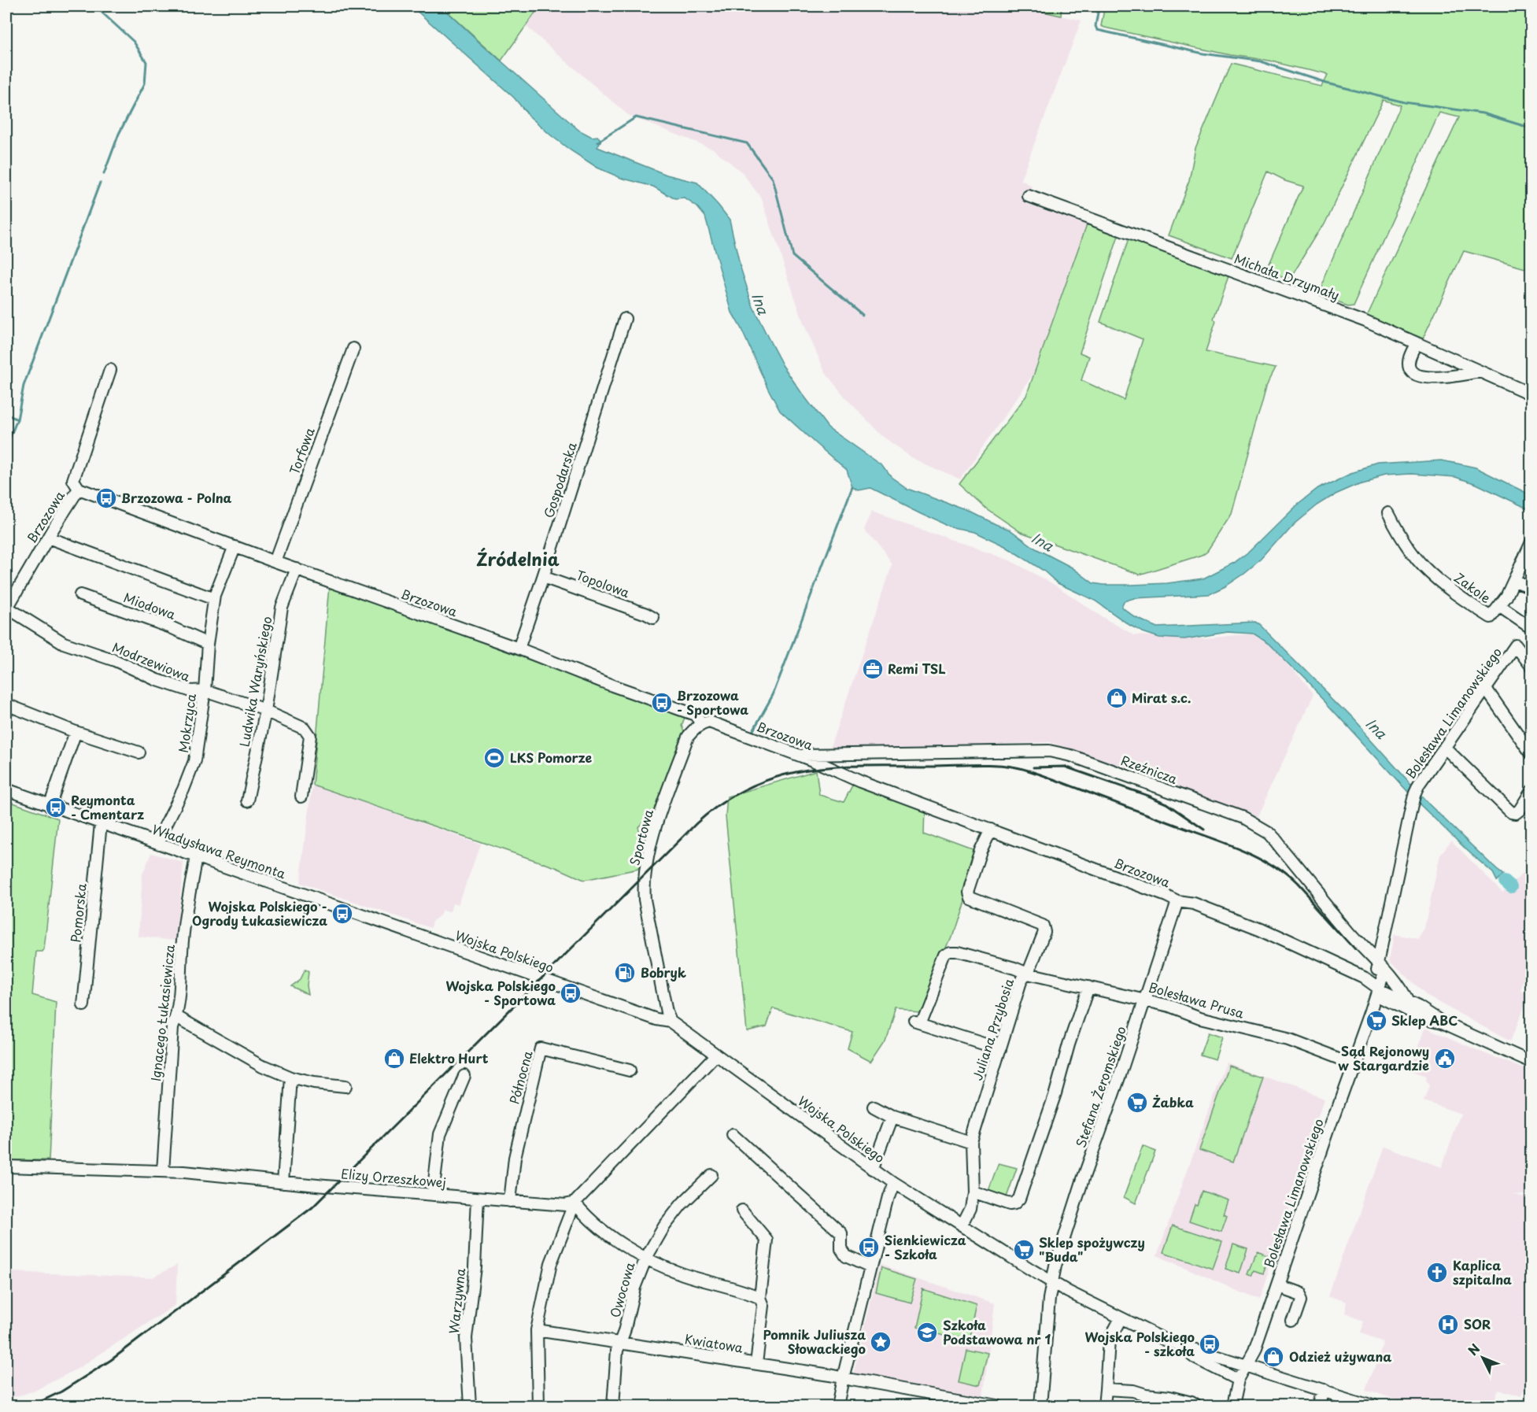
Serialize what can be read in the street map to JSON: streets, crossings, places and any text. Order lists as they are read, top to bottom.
{
  "streets": {
    "street": [
      "Michała Drzymały",
      "Torfowa",
      "Gospodarska",
      "Brzozowa",
      "Topolowa",
      "Zakole",
      "Miodowa",
      "Modrzewiowa",
      "Ludwika Waryńskiego",
      "Bolesława Limanowskiego",
      "Mokrzyca",
      "Rzeźnicza",
      "Sportowa",
      "Władysława Reymonta",
      "Pomorska",
      "Wojska Polskiego",
      "Bolesława Prusa",
      "Ignacego Łukasiewicza",
      "Juliana Przybosia",
      "Północna",
      "Stefana Żeromskiego",
      "Elizy Orzeszkowej",
      "Owocowa",
      "Warzywna",
      "Kwiatowa"
    ]
  },
  "crossings": [
    ["Torfowa", "Brzozowa"],
    ["Gospodarska", "Brzozowa"],
    ["Gospodarska", "Topolowa"],
    ["Brzozowa", "Modrzewiowa"],
    ["Brzozowa", "Ludwika Waryńskiego"],
    ["Brzozowa", "Bolesława Limanowskiego"],
    ["Brzozowa", "Mokrzyca"],
    ["Brzozowa", "Rzeźnicza"],
    ["Brzozowa", "Sportowa"],
    ["Brzozowa", "Juliana Przybosia"],
    ["Brzozowa", "Stefana Żeromskiego"],
    ["Miodowa", "Mokrzyca"],
    ["Modrzewiowa", "Ludwika Waryńskiego"],
    ["Modrzewiowa", "Mokrzyca"],
    ["Bolesława Limanowskiego", "Rzeźnicza"],
    ["Bolesława Limanowskiego", "Wojska Polskiego"],
    ["Bolesława Limanowskiego", "Bolesława Prusa"],
    ["Mokrzyca", "Władysława Reymonta"],
    ["Sportowa", "Wojska Polskiego"],
    ["Władysława Reymonta", "Pomorska"],
    ["Władysława Reymonta", "Wojska Polskiego"],
    ["Władysława Reymonta", "Ignacego Łukasiewicza"],
    ["Wojska Polskiego", "Juliana Przybosia"],
    ["Wojska Polskiego", "Stefana Żeromskiego"],
    ["Bolesława Prusa", "Juliana Przybosia"],
    ["Bolesława Prusa", "Stefana Żeromskiego"],
    ["Ignacego Łukasiewicza", "Elizy Orzeszkowej"],
    ["Północna", "Elizy Orzeszkowej"],
    ["Elizy Orzeszkowej", "Warzywna"],
    ["Owocowa", "Kwiatowa"]
  ],
  "districts": ["Źródelnia"],
  "water": ["Ina"],
  "places": {
    "bus stop": [
      "Brzozowa - Polna",
      "Brzozowa - Sportowa",
      "Reymonta - Cmentarz",
      "Wojska Polskiego - Ogrody Łukasiewicza",
      "Wojska Polskiego - Sportowa",
      "Sienkiewicza - Szkoła",
      "Wojska Polskiego - szkoła"
    ],
    "office": ["Remi TSL"],
    "shop": ["Mirat s.c.", "Elektro Hurt", "Odzież używana"],
    "sports": ["LKS Pomorze"],
    "fuel station": ["Bobryk"],
    "supermarket": ["Sklep ABC", "Żabka", "Sklep spożywczy \"Buda\""],
    "public building": ["Sąd Rejonowy w Stargardzie"],
    "church": ["Kaplica szpitalna"],
    "hospital": ["SOR"],
    "school or university": ["Szkoła Podstawowa nr 1"],
    "place": ["Pomnik Juliusza Słowackiego"]
  },
  "north": "top left"
}
